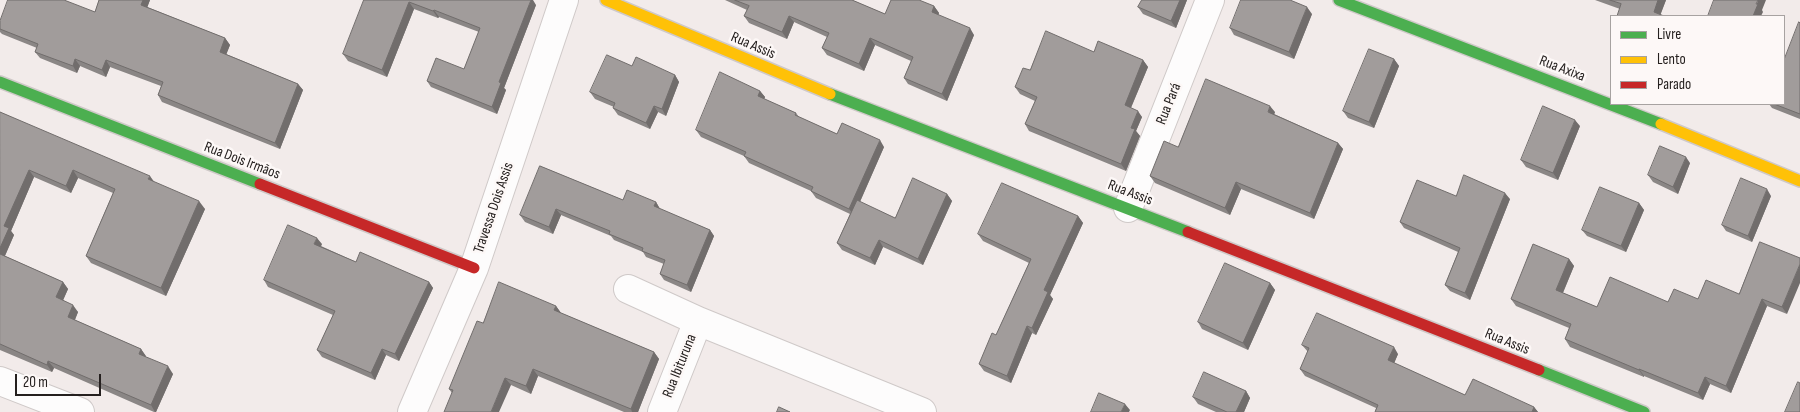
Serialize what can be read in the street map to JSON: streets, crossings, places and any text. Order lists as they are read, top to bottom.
{
  "streets": {
    "street": [
      "Rua Assis",
      "Rua Axixa",
      "Rua Pará",
      "Rua Dois Irmãos",
      "Travessa Dois Assis",
      "Rua Ibituruna"
    ]
  },
  "crossings": [
    ["Rua Assis", "Rua Pará"],
    ["Rua Dois Irmãos", "Travessa Dois Assis"]
  ],
  "legend": ["Livre", "Lento", "Parado"],
  "scale_bar": "20 m"
}
